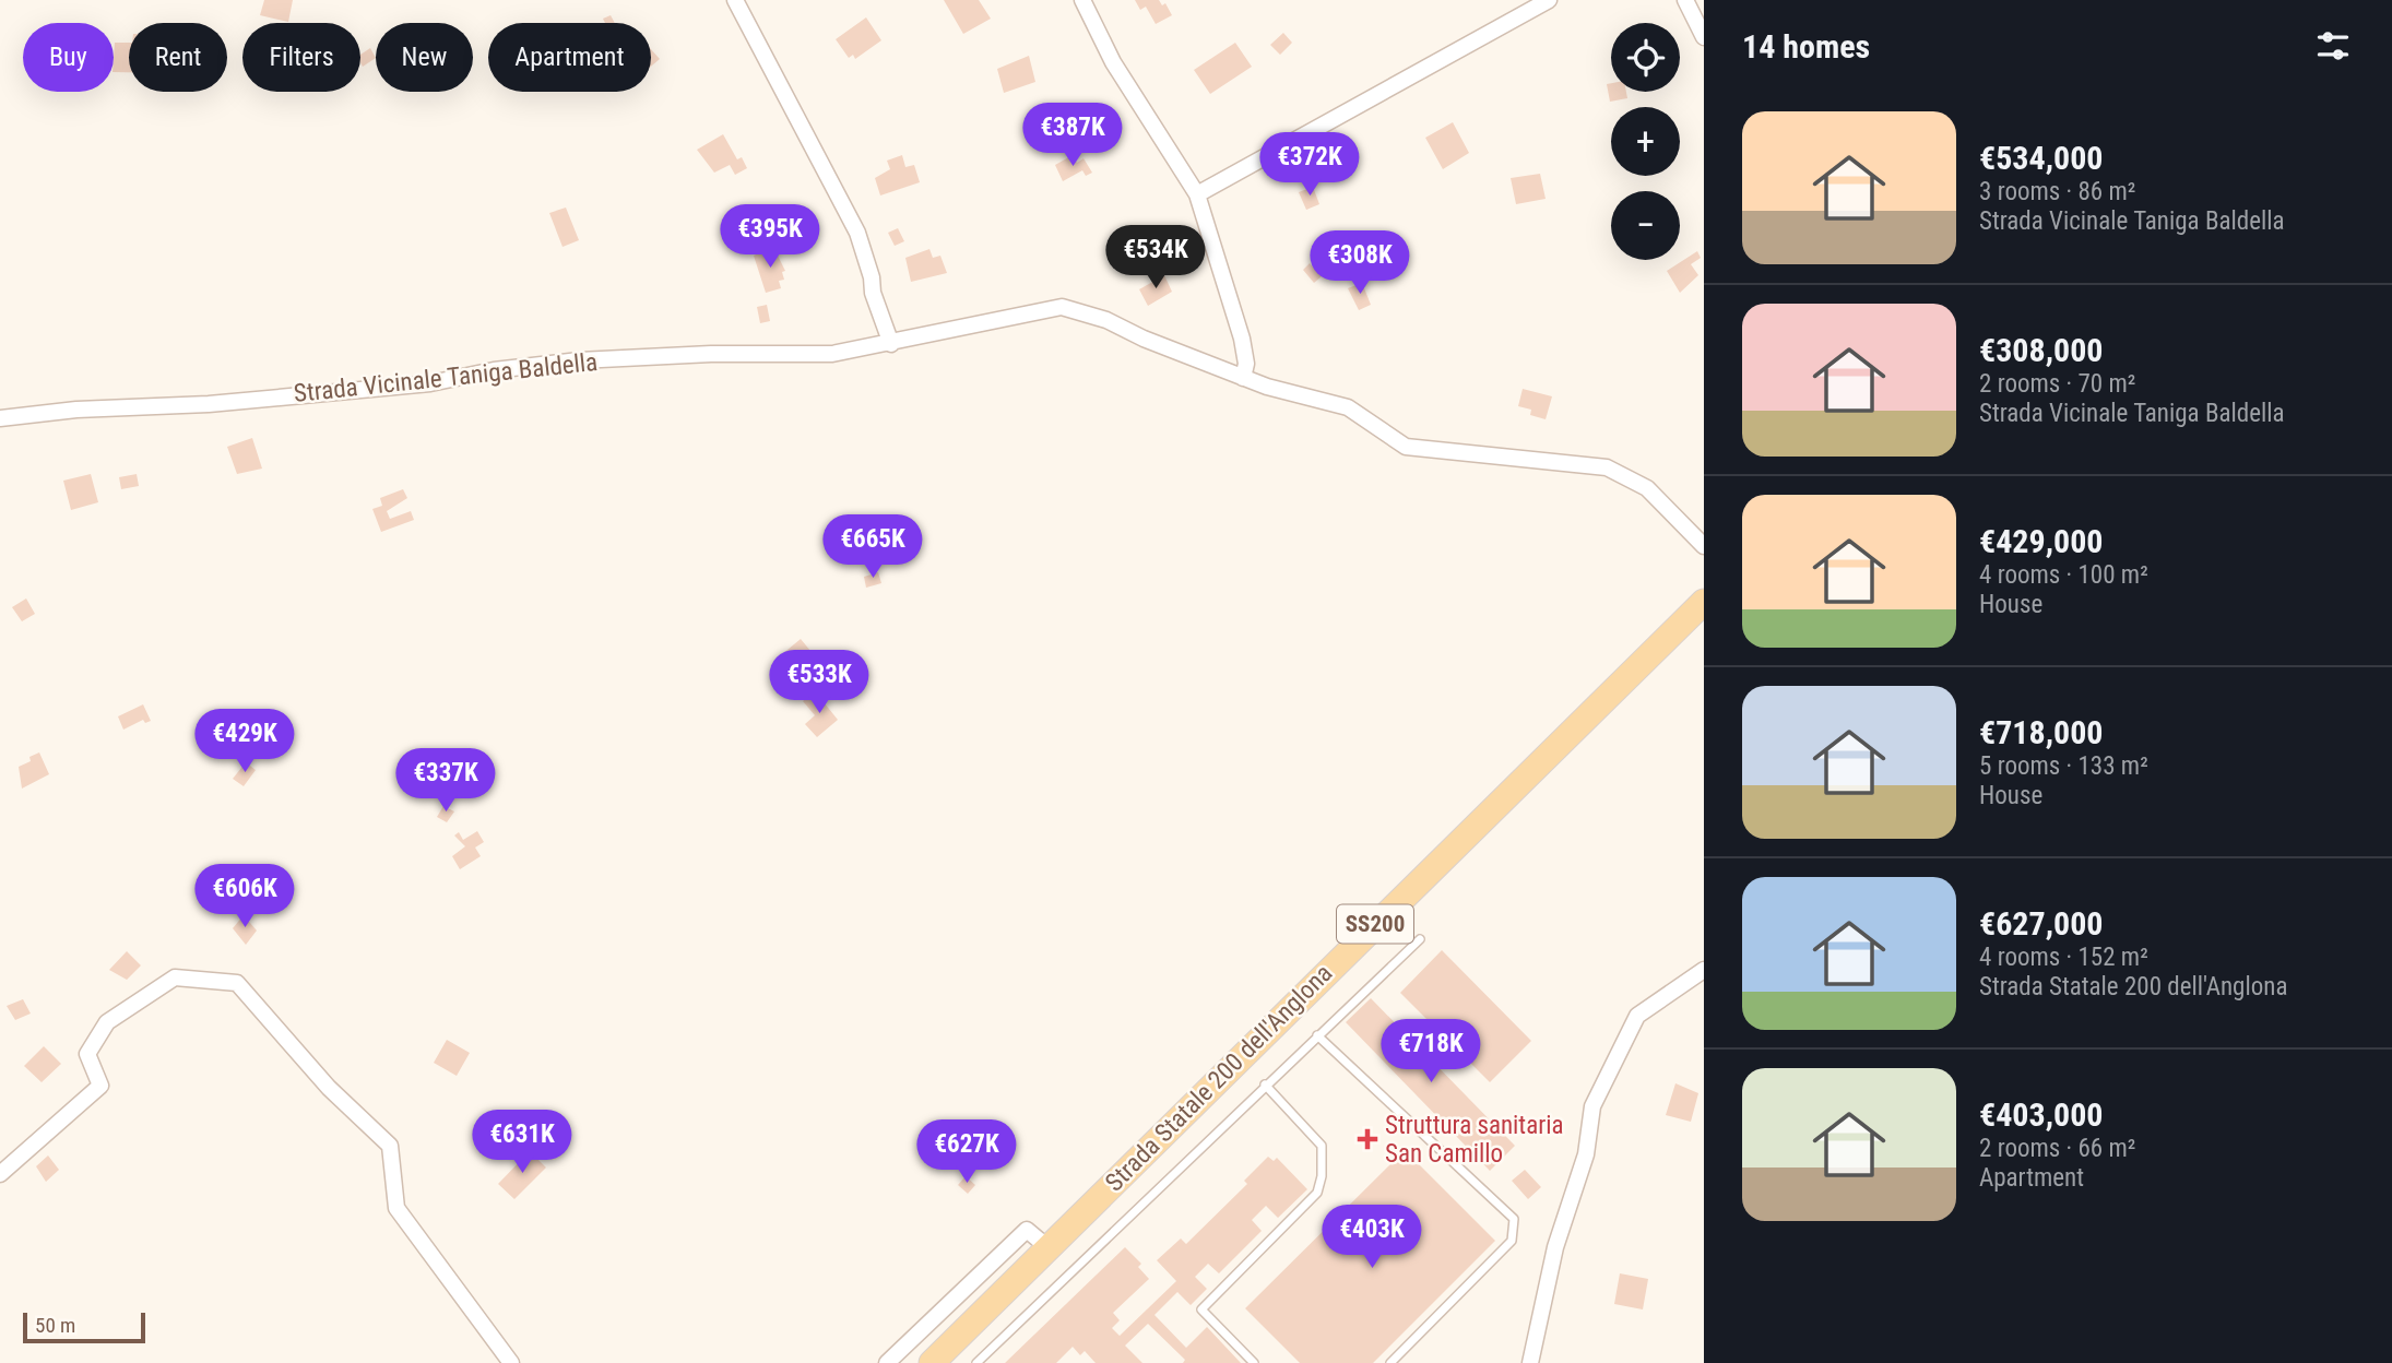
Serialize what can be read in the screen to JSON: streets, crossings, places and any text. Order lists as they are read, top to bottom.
{
  "streets": {
    "main road": ["SS200", "Strada Statale 200 dell'Anglona"],
    "street": ["Strada Vicinale Taniga Baldella"]
  },
  "places": {
    "health": ["Struttura sanitaria San Camillo"]
  },
  "scale_bar": "50 m",
  "page": {
    "heading": "14 homes",
    "map_buttons": ["+", "−"],
    "chip": [
      "Buy",
      "Rent",
      "Filters",
      "New",
      "Apartment"
    ],
    "list": [
      {
        "name": "€534,000",
        "note": "3 rooms · 86 m² · Strada Vicinale Taniga Baldella"
      },
      {
        "name": "€308,000",
        "note": "2 rooms · 70 m² · Strada Vicinale Taniga Baldella"
      },
      {
        "name": "€429,000",
        "note": "4 rooms · 100 m² · House"
      },
      {
        "name": "€718,000",
        "note": "5 rooms · 133 m² · House"
      },
      {
        "name": "€627,000",
        "note": "4 rooms · 152 m² · Strada Statale 200 dell'Anglona"
      },
      {
        "name": "€403,000",
        "note": "2 rooms · 66 m² · Apartment"
      }
    ],
    "price": [
      "€387K",
      "€372K",
      "€395K",
      "€534K",
      "€308K",
      "€665K",
      "€533K",
      "€429K",
      "€337K",
      "€606K",
      "€718K",
      "€631K",
      "€627K",
      "€403K"
    ],
    "scale": "50 m"
  }
}
